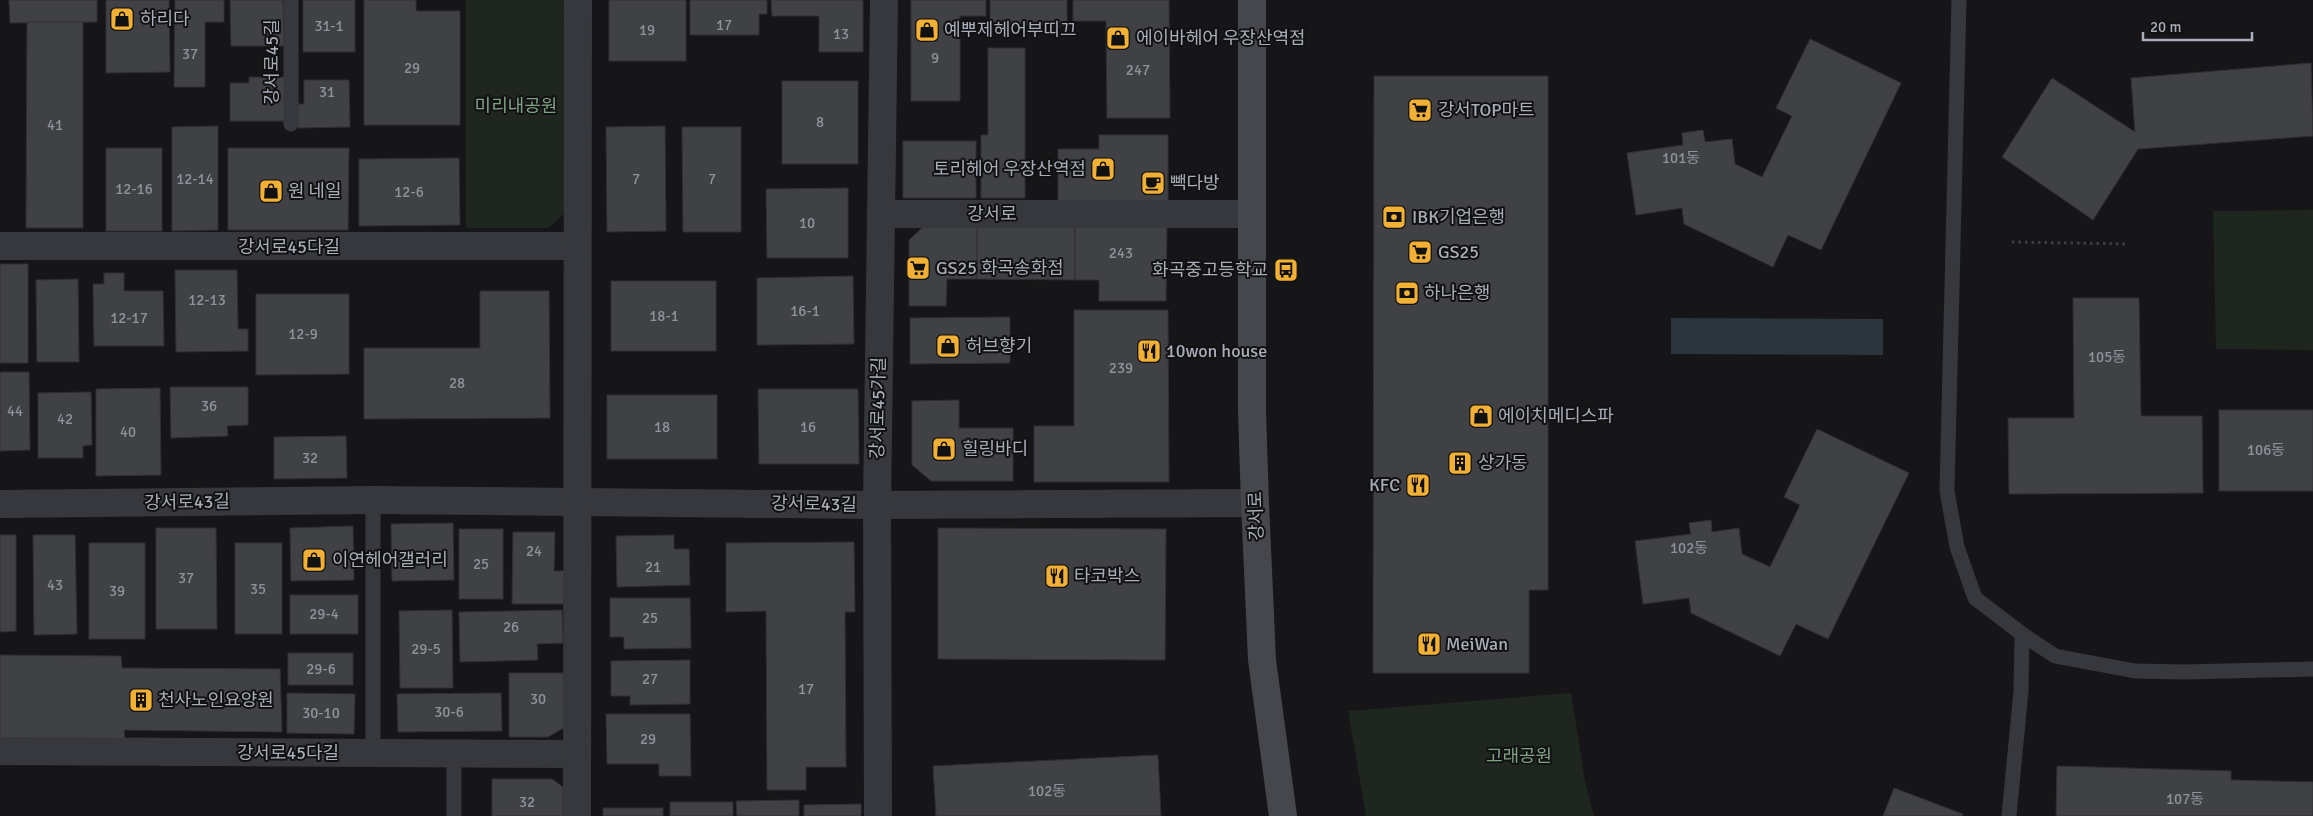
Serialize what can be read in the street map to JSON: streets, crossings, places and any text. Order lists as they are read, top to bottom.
{
  "streets": {
    "main road": ["강서로"],
    "street": ["강서로45다길", "강서로45가길", "강서로43길"],
    "lane": ["강서로45길"]
  },
  "crossings": [
    ["강서로", "강서로45가길"],
    ["강서로", "강서로43길"],
    ["강서로45가길", "강서로43길"]
  ],
  "parks": ["미리내공원", "고래공원"],
  "places": {
    "shop": [
      "하리다",
      "예뿌제헤어부띠끄",
      "에이바헤어 우장산역점",
      "토리헤어 우장산역점",
      "원 네일",
      "허브향기",
      "에이치메디스파",
      "힐링바디",
      "이연헤어갤러리"
    ],
    "supermarket": ["강서TOP마트", "GS25", "GS25 화곡송화점"],
    "cafe": ["빽다방"],
    "bank": ["IBK기업은행", "하나은행"],
    "bus stop": ["화곡중고등학교"],
    "restaurant": [
      "10won house",
      "KFC",
      "타코박스",
      "MeiWan"
    ],
    "building": ["상가동", "천사노인요양원"]
  },
  "house_numbers": [
    "17",
    "31-1",
    "19",
    "13",
    "37",
    "9",
    "29",
    "247",
    "31",
    "8",
    "41",
    "101동",
    "12-14",
    "7",
    "7",
    "12-16",
    "12-6",
    "10",
    "243",
    "12-13",
    "16-1",
    "18-1",
    "12-17",
    "12-9",
    "105동",
    "239",
    "28",
    "36",
    "44",
    "42",
    "18",
    "16",
    "40",
    "106동",
    "32",
    "102동",
    "24",
    "25",
    "21",
    "37",
    "43",
    "35",
    "39",
    "29-4",
    "25",
    "26",
    "29-5",
    "29-6",
    "27",
    "17",
    "30",
    "30-6",
    "30-10",
    "29",
    "102동",
    "107동",
    "32"
  ],
  "scale_bar": "20 m"
}
